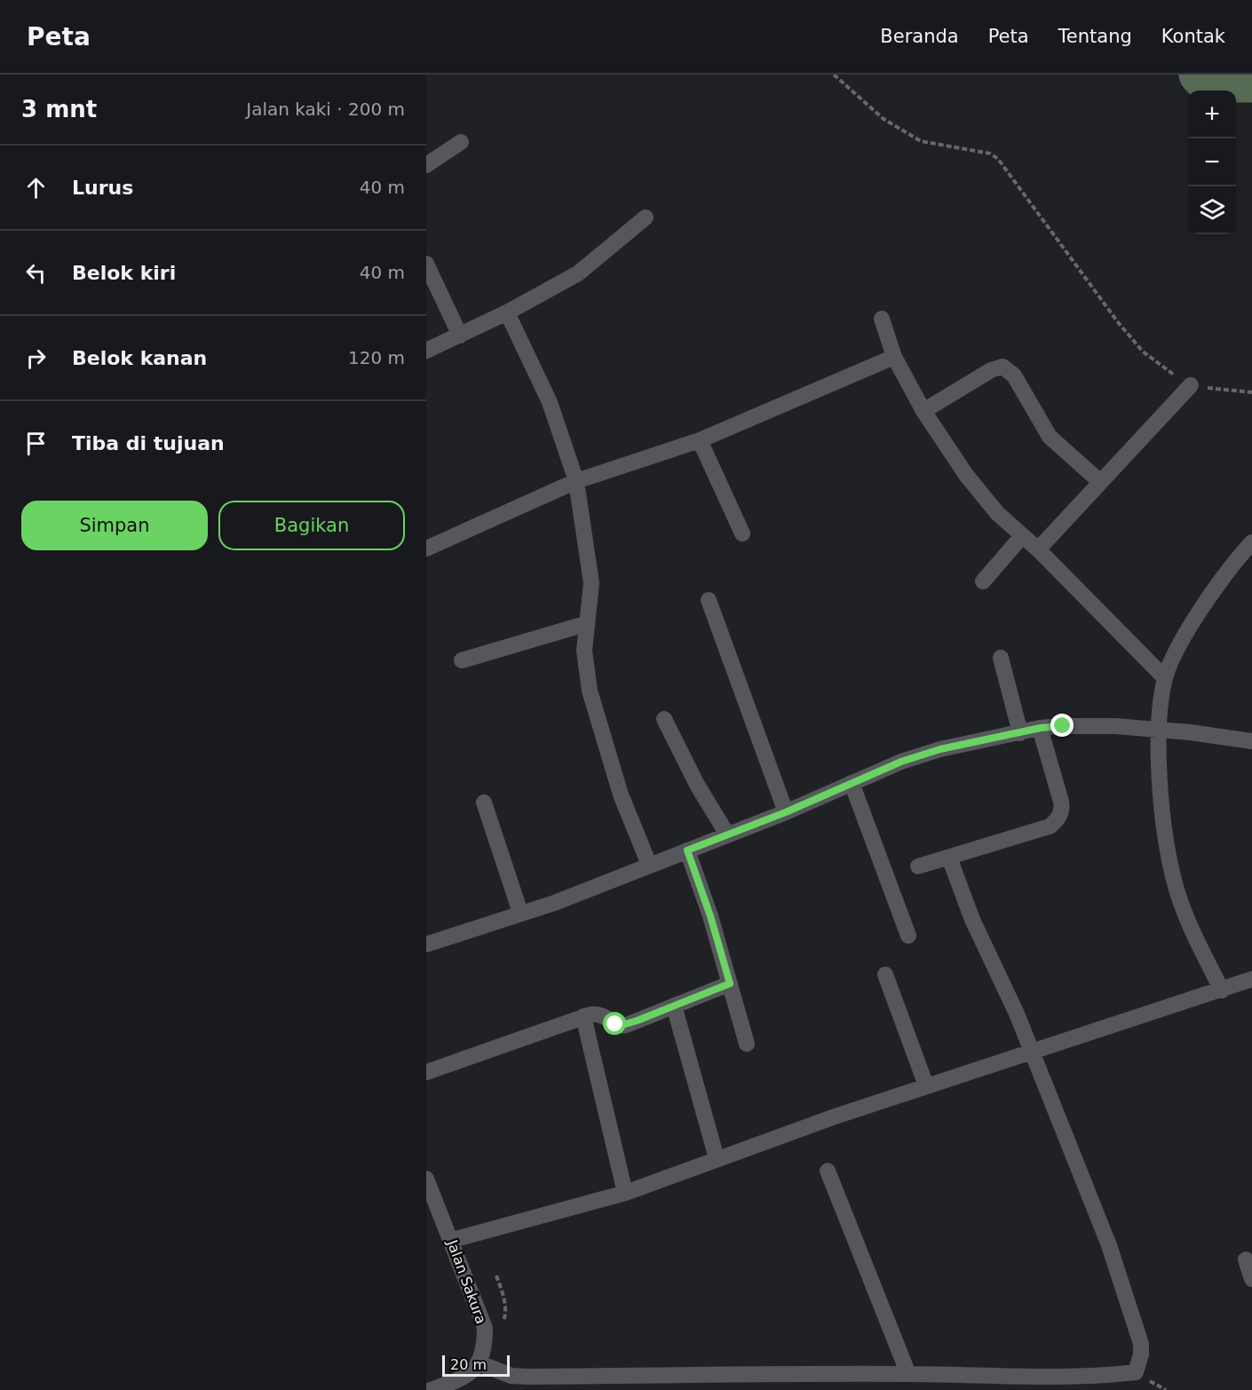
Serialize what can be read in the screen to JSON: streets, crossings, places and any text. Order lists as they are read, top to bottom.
{
  "streets": {
    "street": ["Jalan Sakura"]
  },
  "scale_bar": "20 m",
  "page": {
    "header": "Peta",
    "nav": [
      "Beranda",
      "Peta",
      "Tentang",
      "Kontak"
    ],
    "heading": ["3 mnt", "Jalan kaki · 200 m"],
    "map_buttons": ["+", "−"],
    "list": [
      ["Lurus", "40 m"],
      ["Belok kiri", "40 m"],
      ["Belok kanan", "120 m"],
      "Tiba di tujuan"
    ],
    "buttons": ["Simpan", "Bagikan"],
    "scale": "20 m"
  }
}
